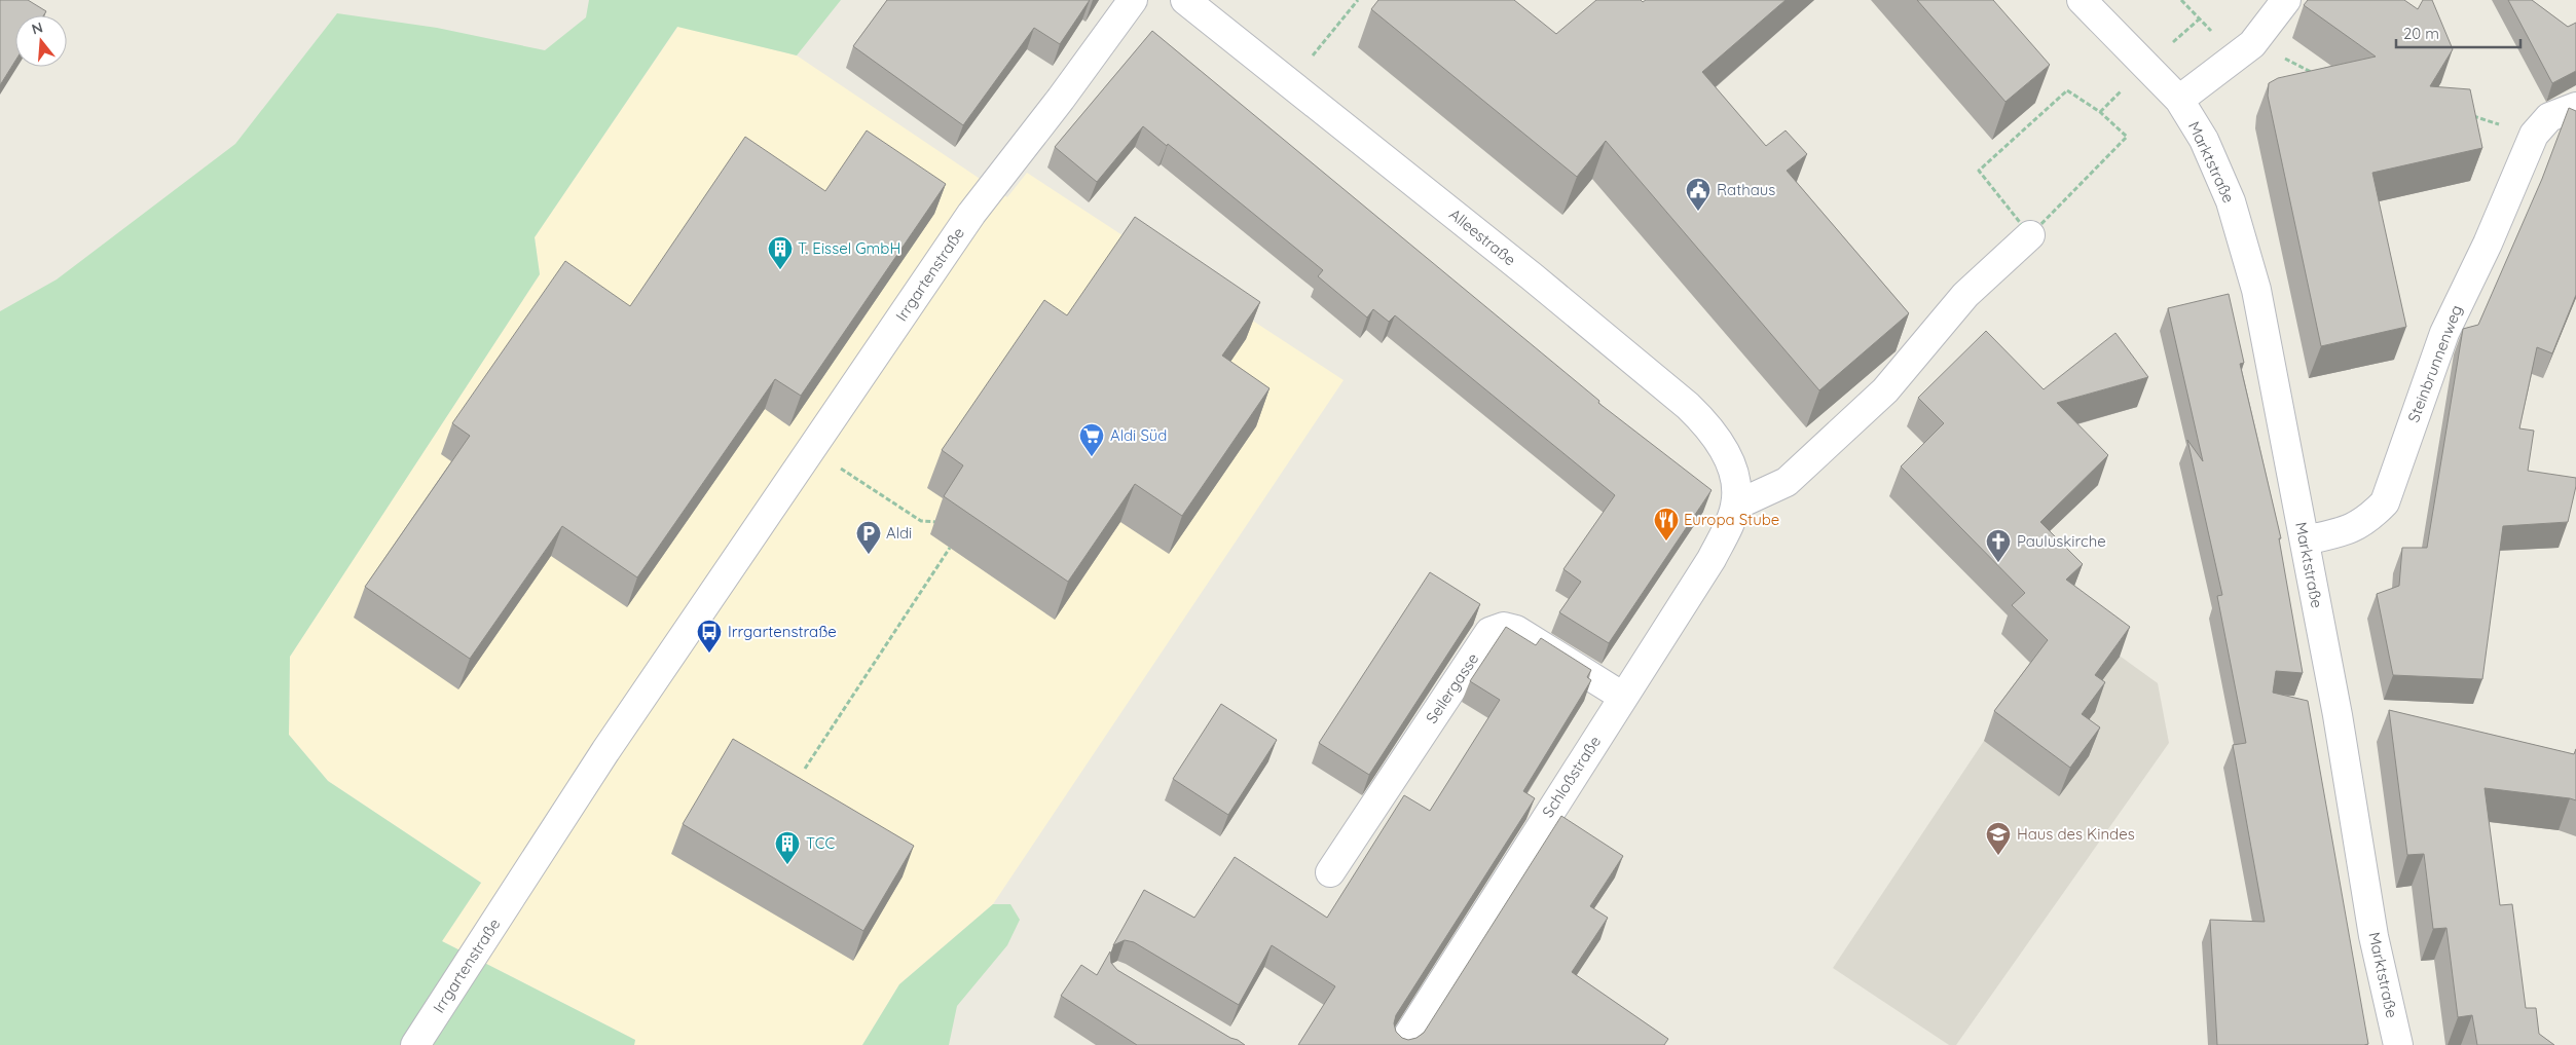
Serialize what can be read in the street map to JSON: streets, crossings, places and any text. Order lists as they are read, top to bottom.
{
  "streets": {
    "street": [
      "Marktstraße",
      "Alleestraße",
      "Irrgartenstraße",
      "Steinbrunnenweg",
      "Seilergasse",
      "Schloßstraße"
    ]
  },
  "crossings": [
    ["Marktstraße", "Steinbrunnenweg"],
    ["Alleestraße", "Schloßstraße"],
    ["Seilergasse", "Schloßstraße"]
  ],
  "places": {
    "public building": ["Rathaus"],
    "building": ["T. Eissel GmbH", "TCC"],
    "supermarket": ["Aldi Süd"],
    "restaurant": ["Europa Stube"],
    "parking": ["Aldi"],
    "church": ["Pauluskirche"],
    "bus stop": ["Irrgartenstraße"],
    "school or university": ["Haus des Kindes"]
  },
  "scale_bar": "20 m",
  "north": "top"
}
